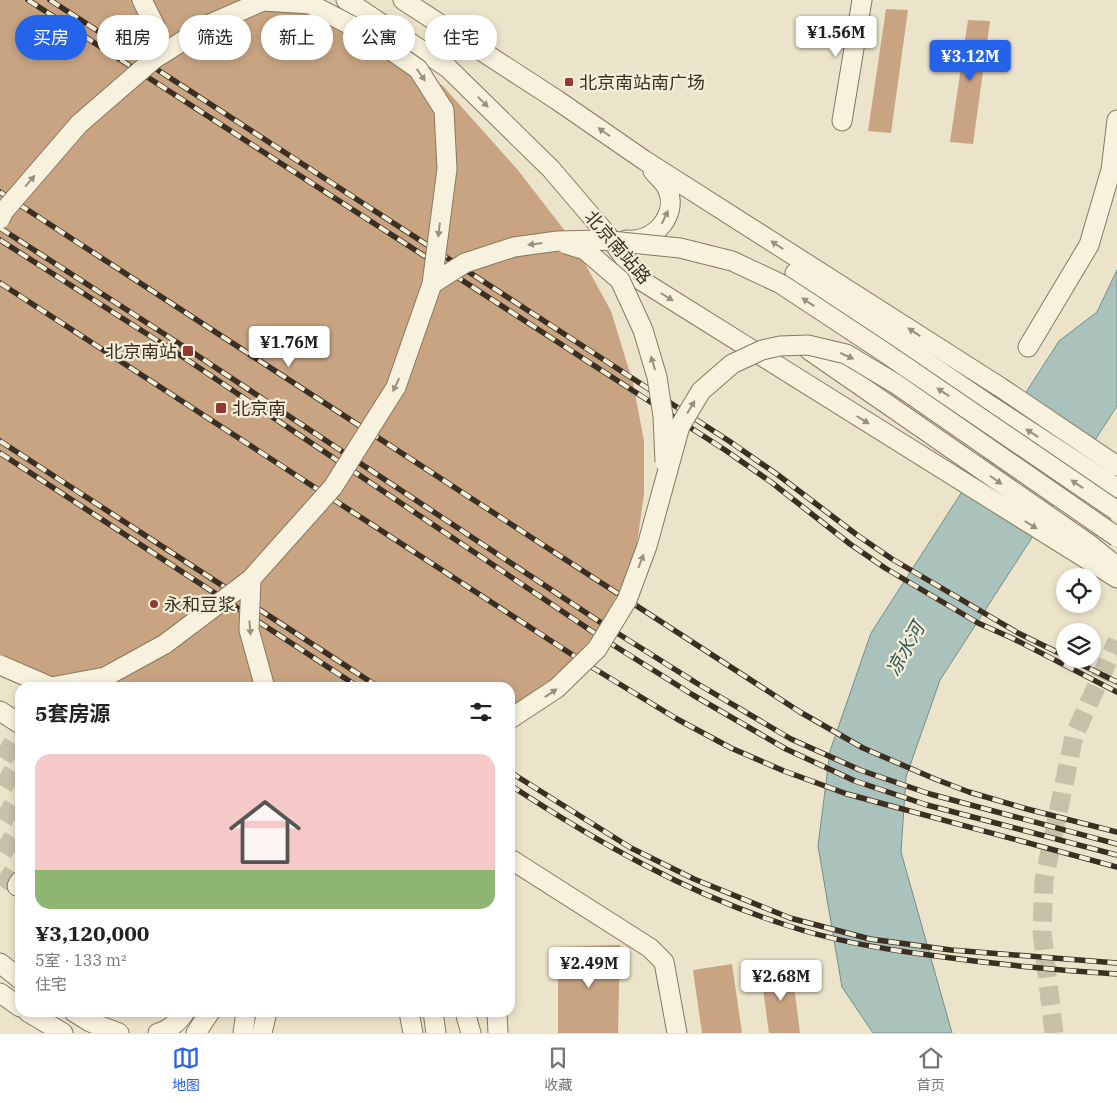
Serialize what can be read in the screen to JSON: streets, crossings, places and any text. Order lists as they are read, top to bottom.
{
  "streets": {
    "street": ["北京南站路"]
  },
  "water": ["凉水河"],
  "places": {
    "transit": ["北京南站南广场", "北京南站", "北京南"],
    "other": ["永和豆浆"]
  },
  "page": {
    "chip": [
      "买房",
      "租房",
      "筛选",
      "新上",
      "公寓",
      "住宅"
    ],
    "price": [
      "¥1.56M",
      "¥3.12M",
      "¥1.76M",
      "¥2.49M",
      "¥2.68M"
    ],
    "heading": "5套房源",
    "list": [
      {
        "name": "¥3,120,000",
        "note": "5室 · 133 m² · 住宅"
      }
    ],
    "tabs": ["地图", "收藏", "首页"]
  }
}
